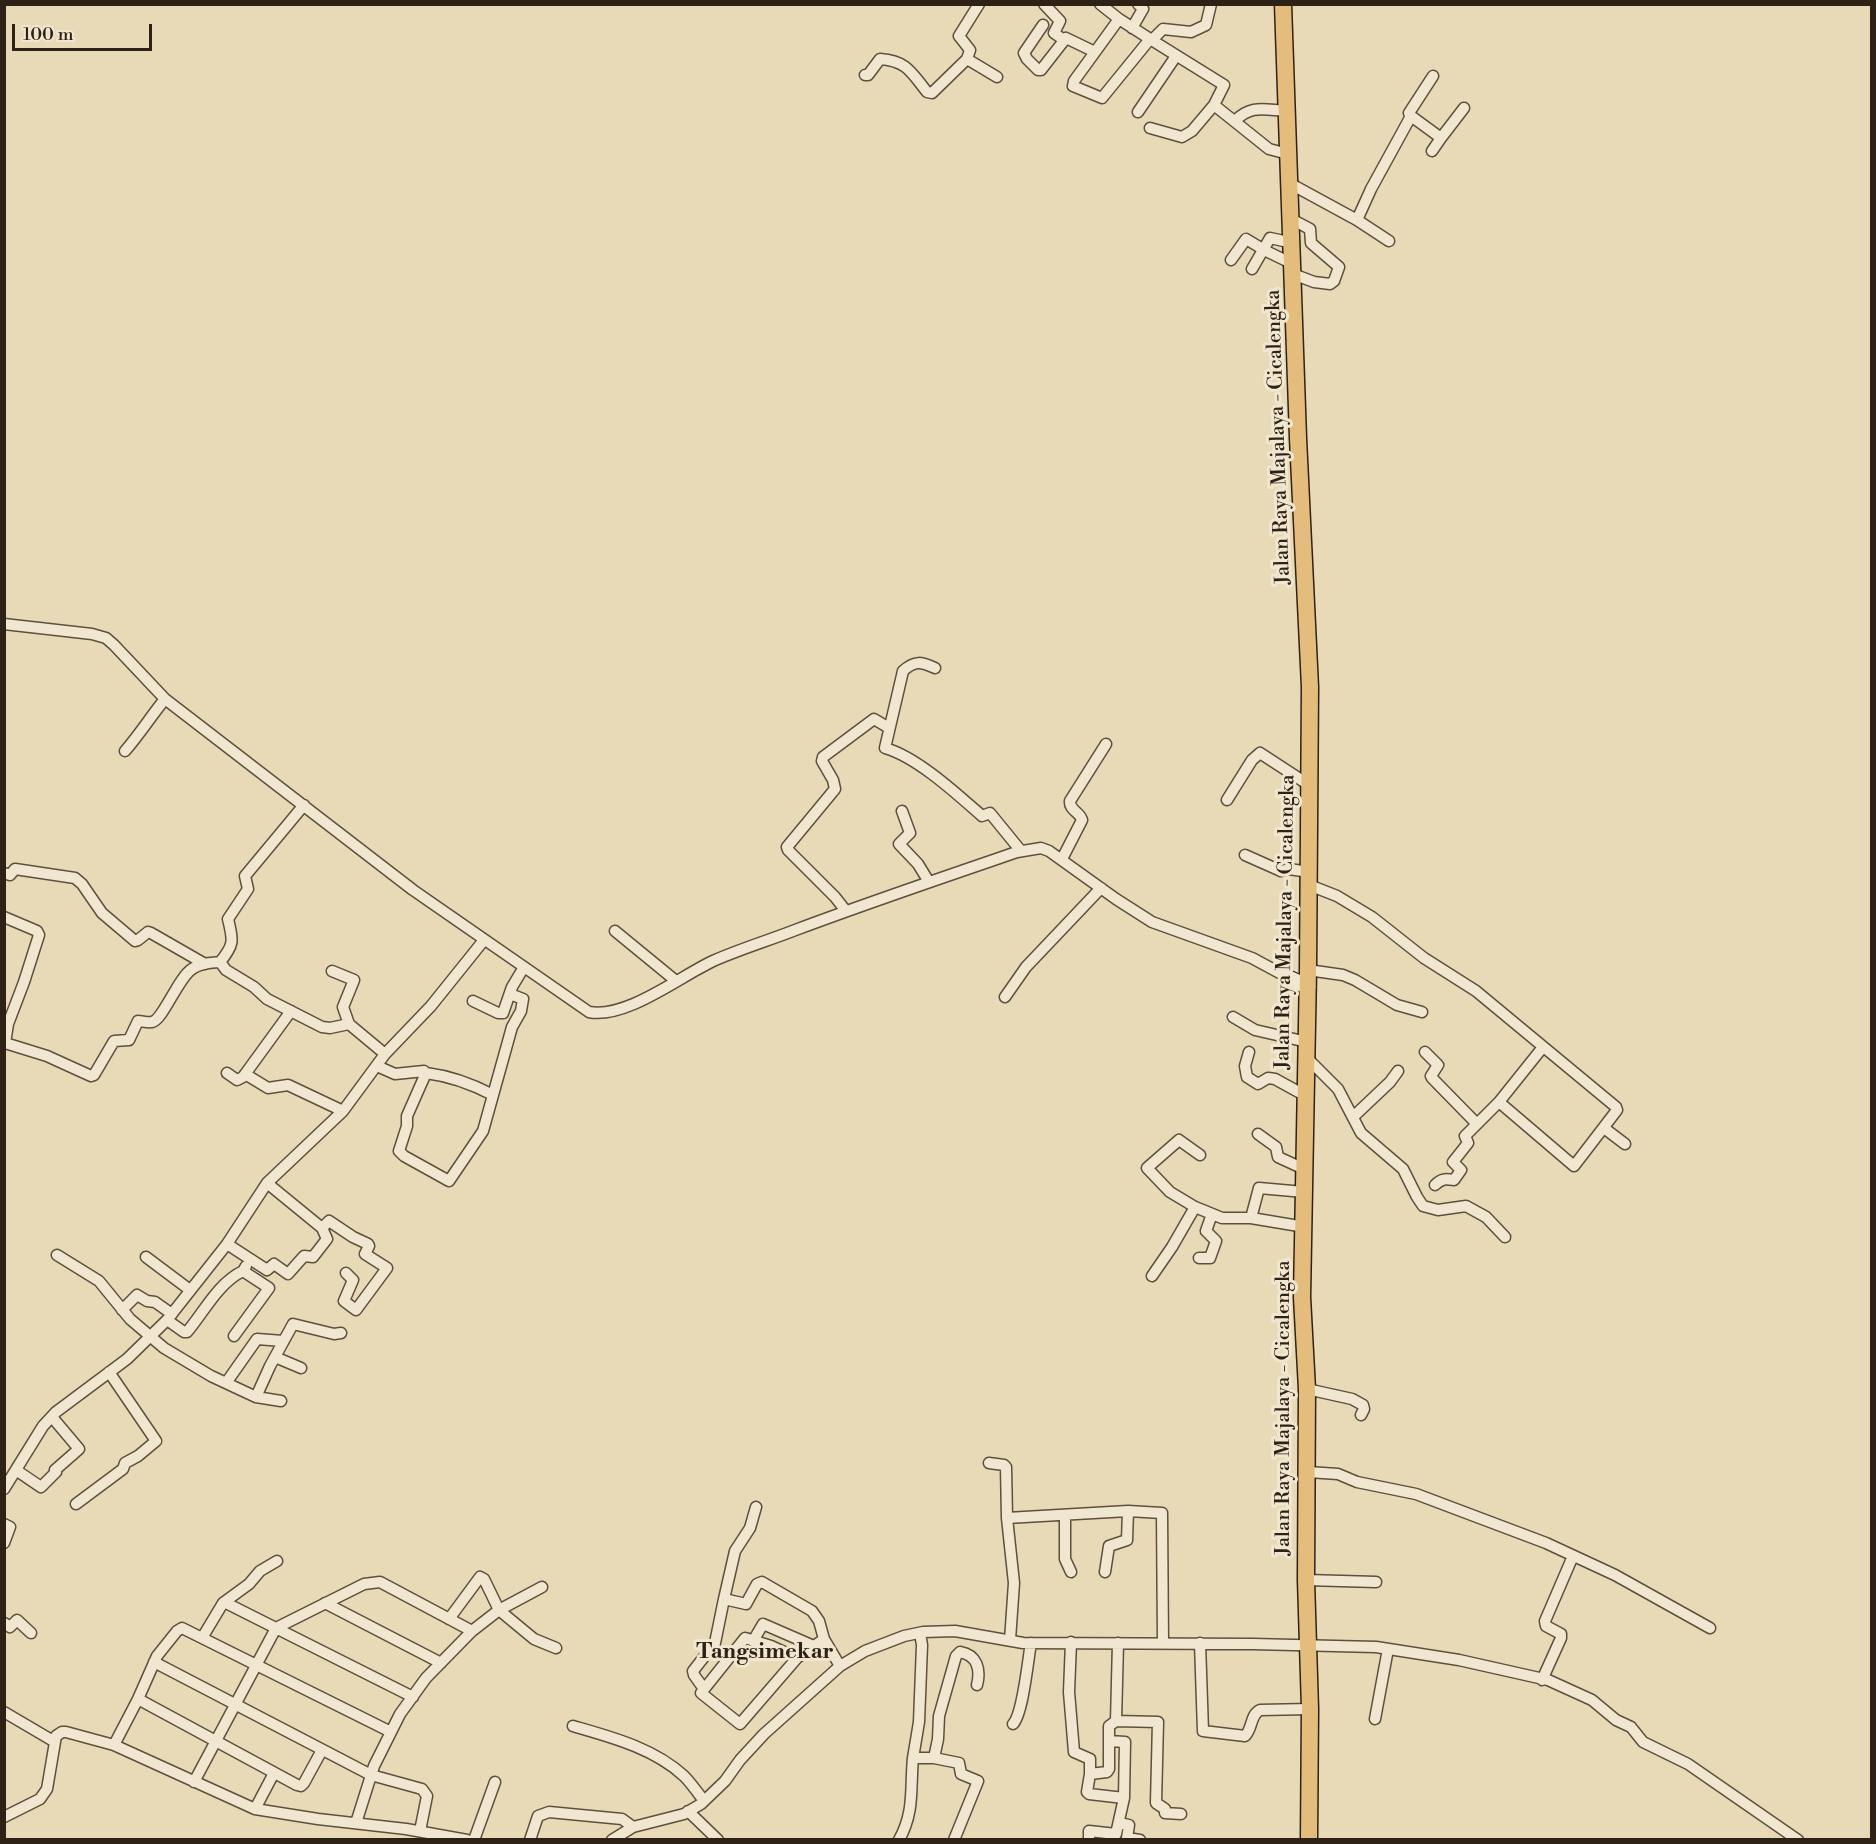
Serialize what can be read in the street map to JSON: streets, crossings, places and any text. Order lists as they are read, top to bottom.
{
  "streets": {
    "main road": ["Jalan Raya Majalaya - Cicalengka"]
  },
  "districts": ["Tangsimekar"],
  "scale_bar": "100 m"
}
